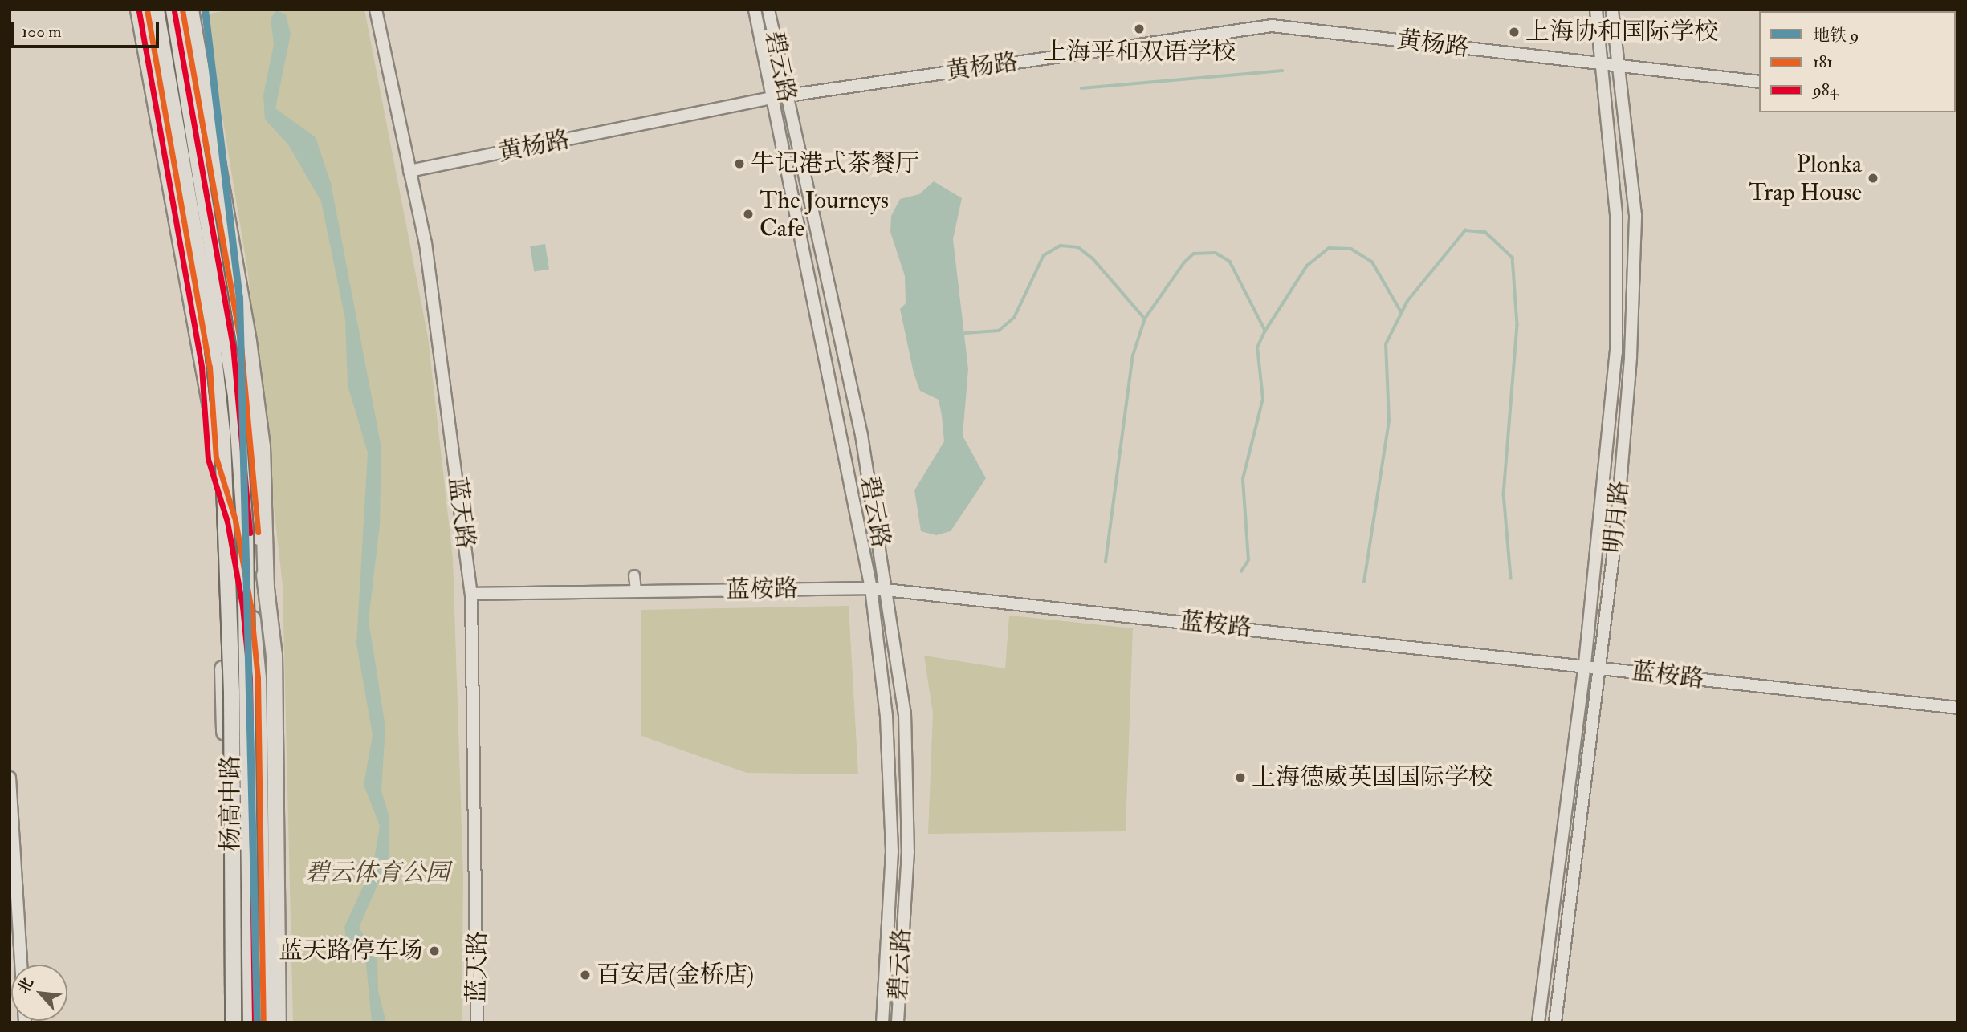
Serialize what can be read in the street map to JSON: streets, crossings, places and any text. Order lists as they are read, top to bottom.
{
  "streets": {
    "main road": ["杨高中路"],
    "street": [
      "黄杨路",
      "碧云路",
      "蓝天路",
      "明月路",
      "蓝桉路"
    ]
  },
  "crossings": [
    ["黄杨路", "碧云路"],
    ["黄杨路", "蓝天路"],
    ["黄杨路", "明月路"],
    ["碧云路", "蓝桉路"],
    ["蓝天路", "蓝桉路"],
    ["明月路", "蓝桉路"]
  ],
  "parks": ["碧云体育公园"],
  "places": [
    "上海平和双语学校",
    "上海协和国际学校",
    "牛记港式茶餐厅",
    "Plonka Trap House",
    "The Journeys Cafe",
    "上海德威英国国际学校",
    "蓝天路停车场",
    "百安居(金桥店)"
  ],
  "lines": ["metro line 9", "transit line 181", "transit line 984"],
  "legend": ["地铁 9", "181", "984"],
  "scale_bar": "100 m",
  "north": "top left"
}
